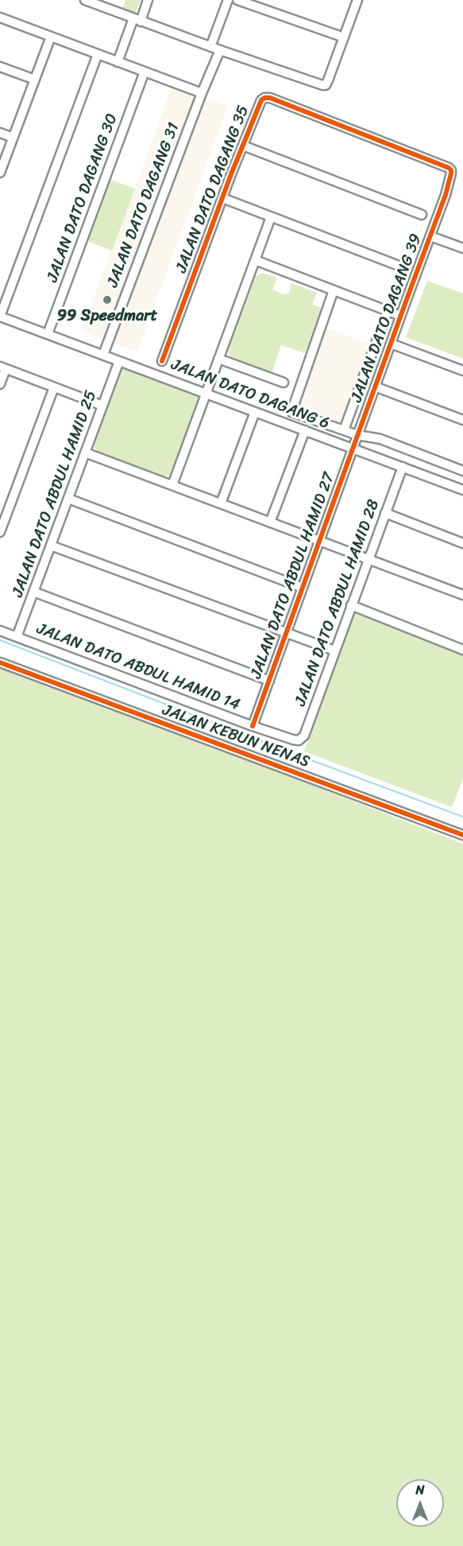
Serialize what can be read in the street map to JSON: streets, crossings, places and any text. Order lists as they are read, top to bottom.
{
  "streets": {
    "street": [
      "JALAN DATO DAGANG 35",
      "JALAN DATO DAGANG 30",
      "JALAN DATO DAGANG 31",
      "JALAN DATO DAGANG 39",
      "JALAN DATO DAGANG 6",
      "JALAN DATO ABDUL HAMID 25",
      "JALAN DATO ABDUL HAMID 27",
      "JALAN DATO ABDUL HAMID 28",
      "JALAN DATO ABDUL HAMID 14",
      "JALAN KEBUN NENAS"
    ]
  },
  "crossings": [
    ["JALAN DATO DAGANG 35", "JALAN DATO DAGANG 39"],
    ["JALAN DATO DAGANG 30", "JALAN DATO DAGANG 6"],
    ["JALAN DATO DAGANG 31", "JALAN DATO DAGANG 6"],
    ["JALAN DATO DAGANG 39", "JALAN DATO ABDUL HAMID 27"],
    ["JALAN DATO DAGANG 6", "JALAN DATO ABDUL HAMID 25"],
    ["JALAN DATO DAGANG 6", "JALAN DATO ABDUL HAMID 27"],
    ["JALAN DATO DAGANG 6", "JALAN DATO ABDUL HAMID 28"],
    ["JALAN DATO ABDUL HAMID 25", "JALAN DATO ABDUL HAMID 14"],
    ["JALAN DATO ABDUL HAMID 27", "JALAN DATO ABDUL HAMID 14"],
    ["JALAN DATO ABDUL HAMID 28", "JALAN DATO ABDUL HAMID 14"]
  ],
  "places": ["99 Speedmart"],
  "north": "top"
}
